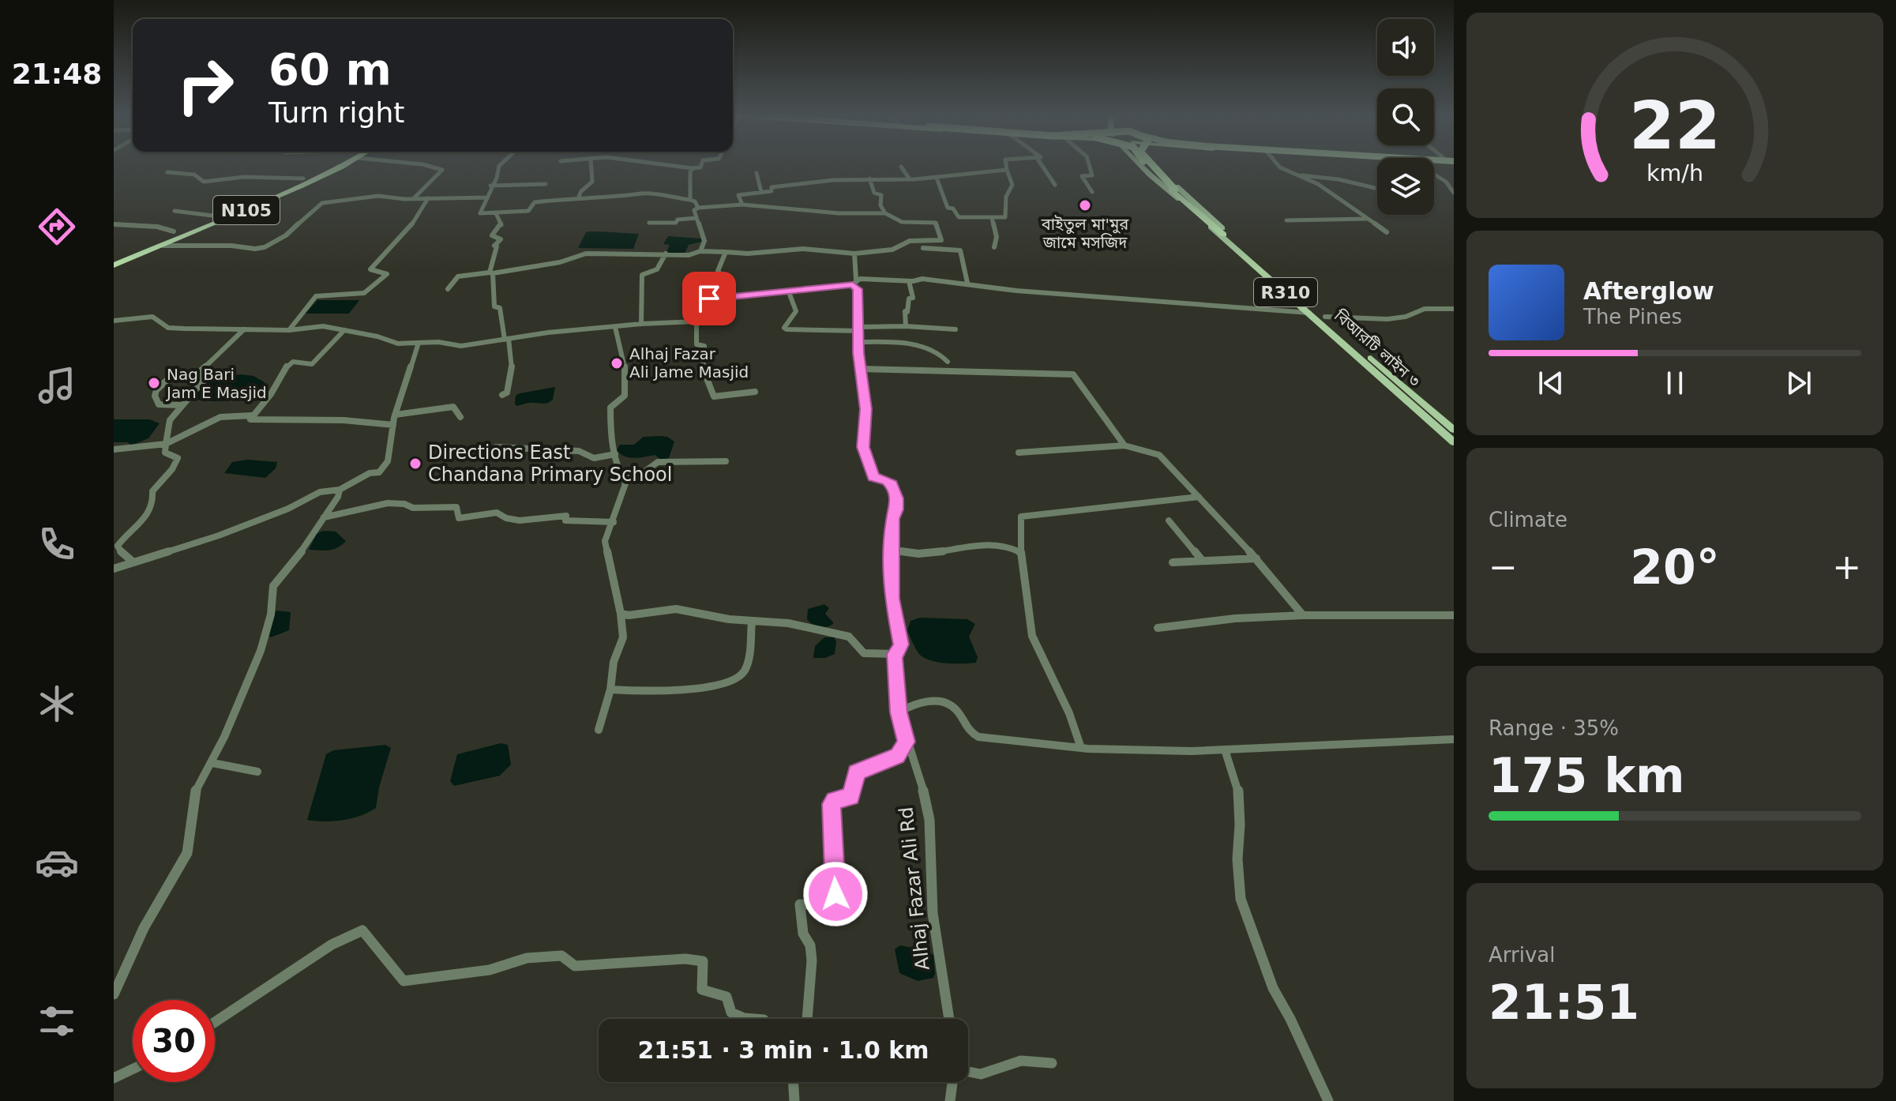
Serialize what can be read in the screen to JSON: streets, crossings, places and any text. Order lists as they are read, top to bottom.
{
  "streets": {
    "highway": ["N105", "বিআরটি লাইন ৩"],
    "main road": ["R310"],
    "street": ["Alhaj Fazar Ali Rd"]
  },
  "crossings": [
    ["R310", "বিআরটি লাইন ৩"]
  ],
  "places": [
    "বাইতুল মা'মুর জামে মসজিদ",
    "Alhaj Fazar Ali Jame Masjid",
    "Nag Bari Jam E Masjid",
    "Directions East Chandana Primary School"
  ],
  "page": {
    "tabs": "21:48",
    "turn": ["60 m", "Turn right"],
    "song": ["Afterglow", "The Pines"],
    "tile": [
      "Climate",
      ["Range · 35%", "175 km"],
      ["Arrival", "21:51"]
    ],
    "heat": ["−", "20°", "+"],
    "limit": "30",
    "trip": "21:51 · 3 min · 1.0 km",
    "gauge": ["22", "km/h"]
  }
}
